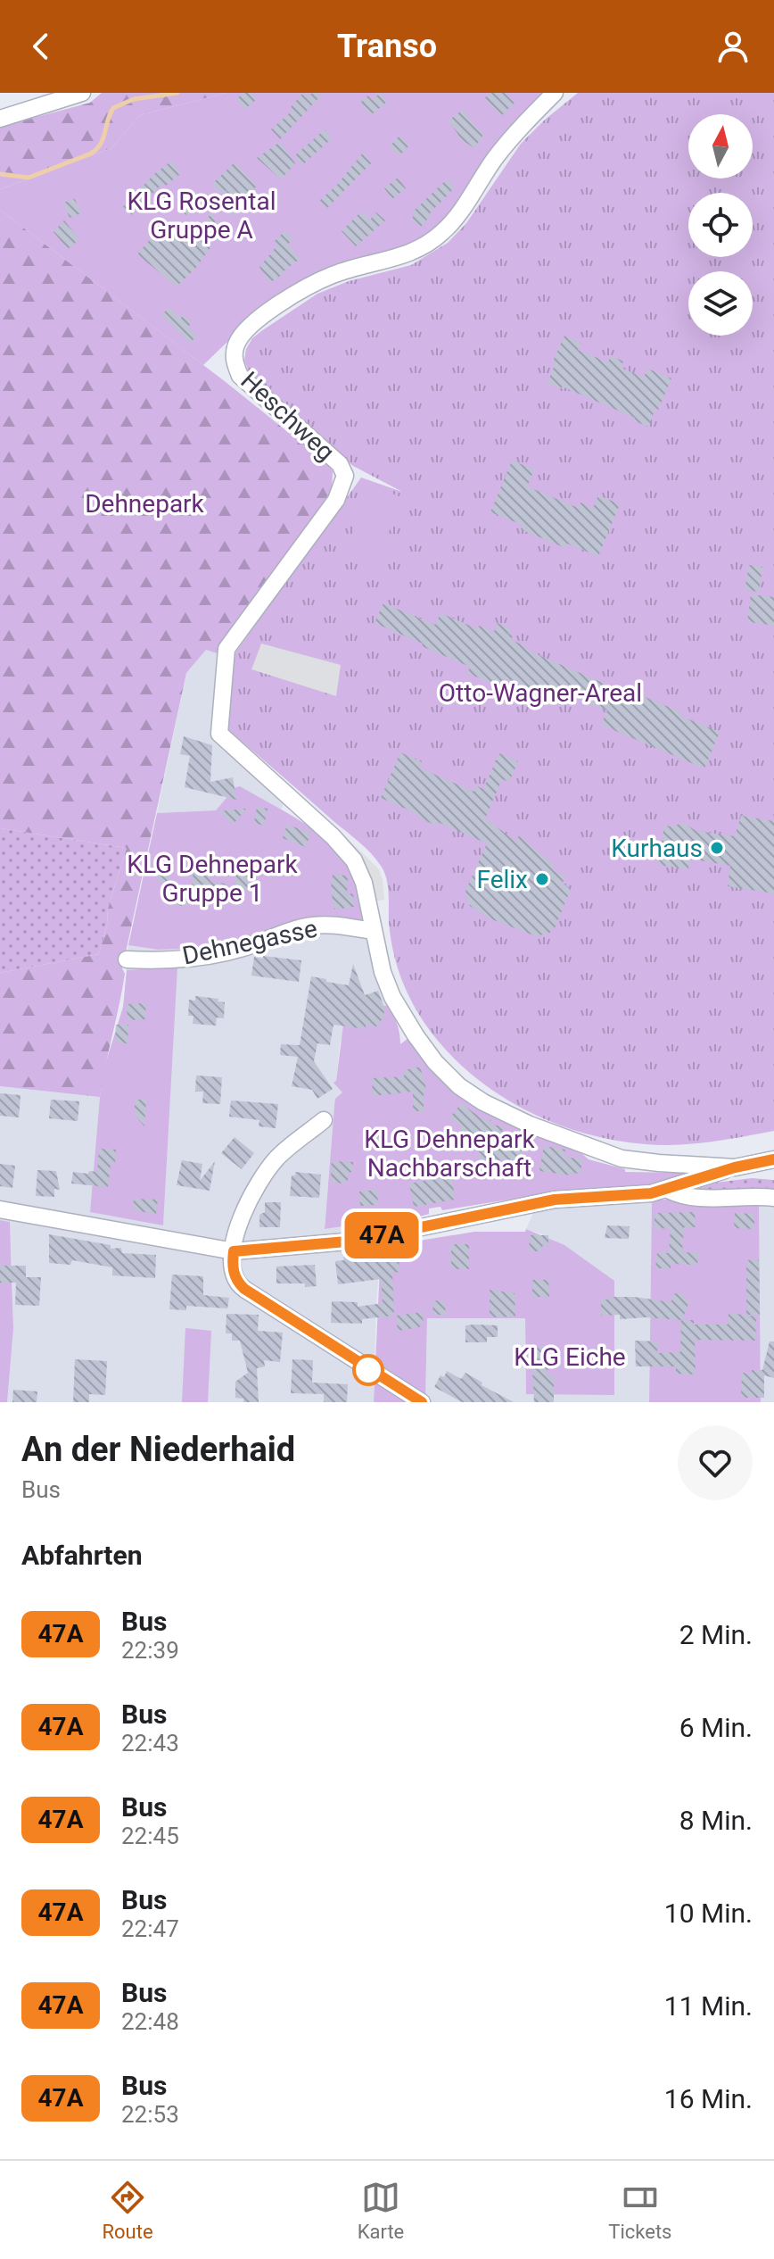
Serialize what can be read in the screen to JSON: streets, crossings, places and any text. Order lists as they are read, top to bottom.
{
  "streets": {
    "street": ["Heschweg", "Dehnegasse"]
  },
  "crossings": [
    ["Heschweg", "Dehnegasse"]
  ],
  "parks": [
    "KLG Rosental Gruppe A",
    "Dehnepark",
    "Otto-Wagner-Areal",
    "KLG Dehnepark Gruppe 1",
    "KLG Dehnepark Nachbarschaft",
    "KLG Eiche"
  ],
  "places": ["Kurhaus", "Felix"],
  "lines": ["bus line 47A"],
  "north": "top",
  "page": {
    "header": "Transo",
    "on_map": "47A",
    "heading": [
      ["An der Niederhaid", "Bus"],
      "Abfahrten"
    ],
    "list": [
      {
        "mark": "47A",
        "name": "Bus",
        "note": "22:39",
        "value": "2 Min."
      },
      {
        "mark": "47A",
        "name": "Bus",
        "note": "22:43",
        "value": "6 Min."
      },
      {
        "mark": "47A",
        "name": "Bus",
        "note": "22:45",
        "value": "8 Min."
      },
      {
        "mark": "47A",
        "name": "Bus",
        "note": "22:47",
        "value": "10 Min."
      },
      {
        "mark": "47A",
        "name": "Bus",
        "note": "22:48",
        "value": "11 Min."
      },
      {
        "mark": "47A",
        "name": "Bus",
        "note": "22:53",
        "value": "16 Min."
      }
    ],
    "tabs": ["Route", "Karte", "Tickets"]
  }
}
